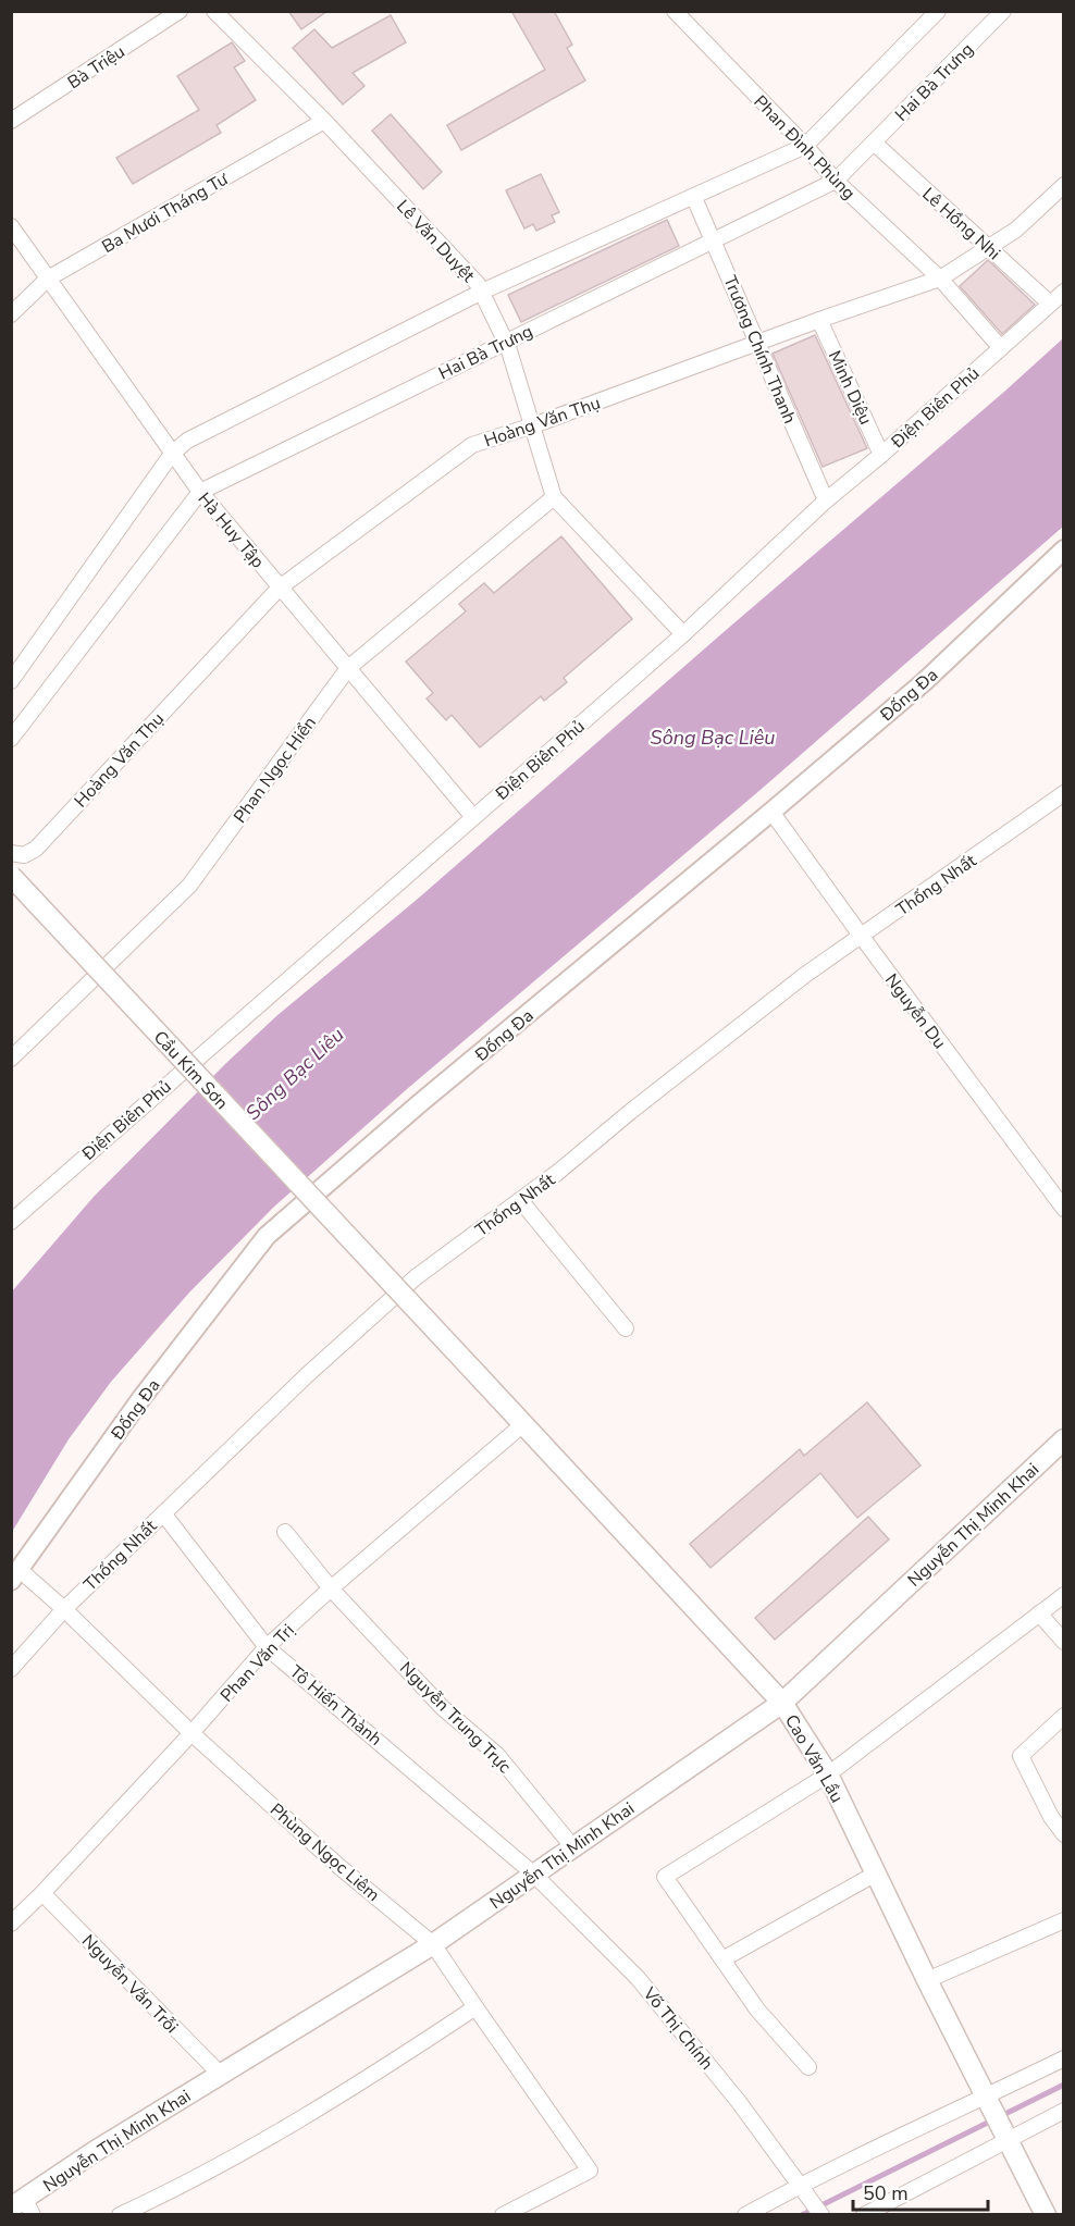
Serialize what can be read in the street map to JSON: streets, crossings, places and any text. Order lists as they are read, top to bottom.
{
  "streets": {
    "main road": ["Cầu Kim Sơn", "Nguyễn Thị Minh Khai", "Cao Văn Lầu"],
    "street": [
      "Bà Triệu",
      "Hai Bà Trưng",
      "Phan Đình Phùng",
      "Ba Mươi Tháng Tư",
      "Lê Hồng Nhi",
      "Lê Văn Duyệt",
      "Trương Chính Thanh",
      "Minh Diệu",
      "Điện Biên Phủ",
      "Hoàng Văn Thụ",
      "Hà Huy Tập",
      "Đống Đa",
      "Phan Ngọc Hiển",
      "Thống Nhất",
      "Nguyễn Du",
      "Phan Văn Trị",
      "Tô Hiến Thành",
      "Nguyễn Trung Trực",
      "Phùng Ngọc Liêm",
      "Nguyễn Văn Trỗi",
      "Võ Thị Chính"
    ]
  },
  "crossings": [
    ["Hai Bà Trưng", "Phan Đình Phùng"],
    ["Hai Bà Trưng", "Lê Hồng Nhi"],
    ["Hai Bà Trưng", "Lê Văn Duyệt"],
    ["Hai Bà Trưng", "Trương Chính Thanh"],
    ["Hai Bà Trưng", "Hà Huy Tập"],
    ["Phan Đình Phùng", "Điện Biên Phủ"],
    ["Phan Đình Phùng", "Hoàng Văn Thụ"],
    ["Ba Mươi Tháng Tư", "Lê Văn Duyệt"],
    ["Ba Mươi Tháng Tư", "Hà Huy Tập"],
    ["Lê Hồng Nhi", "Điện Biên Phủ"],
    ["Lê Hồng Nhi", "Hoàng Văn Thụ"],
    ["Lê Văn Duyệt", "Điện Biên Phủ"],
    ["Lê Văn Duyệt", "Hoàng Văn Thụ"],
    ["Lê Văn Duyệt", "Phan Ngọc Hiển"],
    ["Trương Chính Thanh", "Điện Biên Phủ"],
    ["Trương Chính Thanh", "Hoàng Văn Thụ"],
    ["Minh Diệu", "Điện Biên Phủ"],
    ["Minh Diệu", "Hoàng Văn Thụ"],
    ["Điện Biên Phủ", "Hà Huy Tập"],
    ["Hoàng Văn Thụ", "Hà Huy Tập"],
    ["Hà Huy Tập", "Phan Ngọc Hiển"],
    ["Đống Đa", "Nguyễn Du"],
    ["Đống Đa", "Phùng Ngọc Liêm"],
    ["Thống Nhất", "Nguyễn Du"],
    ["Thống Nhất", "Tô Hiến Thành"],
    ["Thống Nhất", "Phùng Ngọc Liêm"],
    ["Cầu Kim Sơn", "Cao Văn Lầu"],
    ["Nguyễn Thị Minh Khai", "Tô Hiến Thành"],
    ["Nguyễn Thị Minh Khai", "Nguyễn Trung Trực"],
    ["Nguyễn Thị Minh Khai", "Cao Văn Lầu"],
    ["Nguyễn Thị Minh Khai", "Phùng Ngọc Liêm"],
    ["Nguyễn Thị Minh Khai", "Nguyễn Văn Trỗi"],
    ["Nguyễn Thị Minh Khai", "Võ Thị Chính"],
    ["Phan Văn Trị", "Tô Hiến Thành"],
    ["Phan Văn Trị", "Nguyễn Trung Trực"],
    ["Phan Văn Trị", "Cao Văn Lầu"],
    ["Phan Văn Trị", "Phùng Ngọc Liêm"],
    ["Phan Văn Trị", "Nguyễn Văn Trỗi"],
    ["Tô Hiến Thành", "Võ Thị Chính"]
  ],
  "water": ["Sông Bạc Liêu"],
  "scale_bar": "50 m"
}
